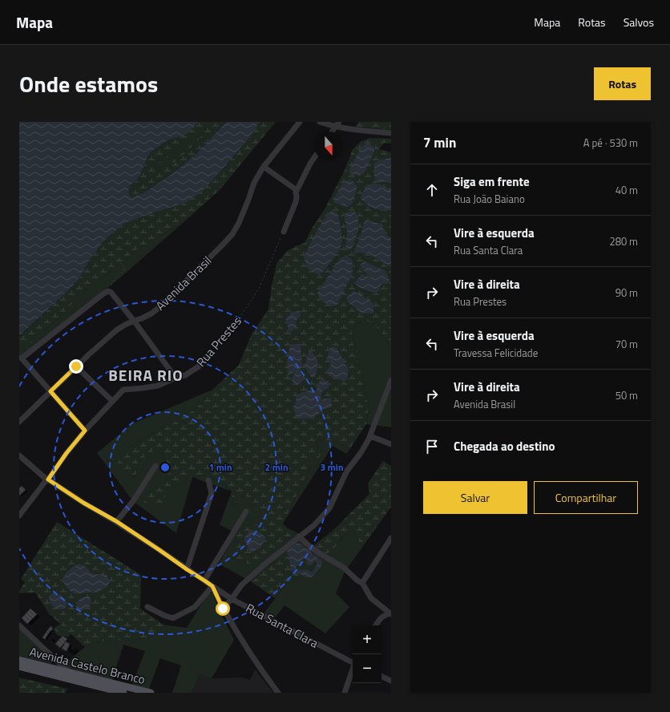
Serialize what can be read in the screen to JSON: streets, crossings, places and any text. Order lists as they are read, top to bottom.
{
  "streets": {
    "main road": ["Avenida Castelo Branco"],
    "street": ["Avenida Brasil", "Rua Prestes", "Rua Santa Clara"]
  },
  "crossings": [
    ["Rua Prestes", "Rua Santa Clara"]
  ],
  "districts": ["BEIRA RIO"],
  "north": "bottom",
  "page": {
    "header": "Mapa",
    "nav": ["Mapa", "Rotas", "Salvos"],
    "title": "Onde estamos",
    "buttons": [
      "Rotas",
      ["Salvar", "Compartilhar"]
    ],
    "heading": ["7 min", "A pé · 530 m"],
    "list": [
      ["Siga em frente", "Rua João Baiano", "40 m"],
      ["Vire à esquerda", "Rua Santa Clara", "280 m"],
      ["Vire à direita", "Rua Prestes", "90 m"],
      ["Vire à esquerda", "Travessa Felicidade", "70 m"],
      ["Vire à direita", "Avenida Brasil", "50 m"],
      "Chegada ao destino"
    ],
    "map_buttons": ["+", "−"]
  },
  "rings": ["1 min", "2 min", "3 min"]
}
